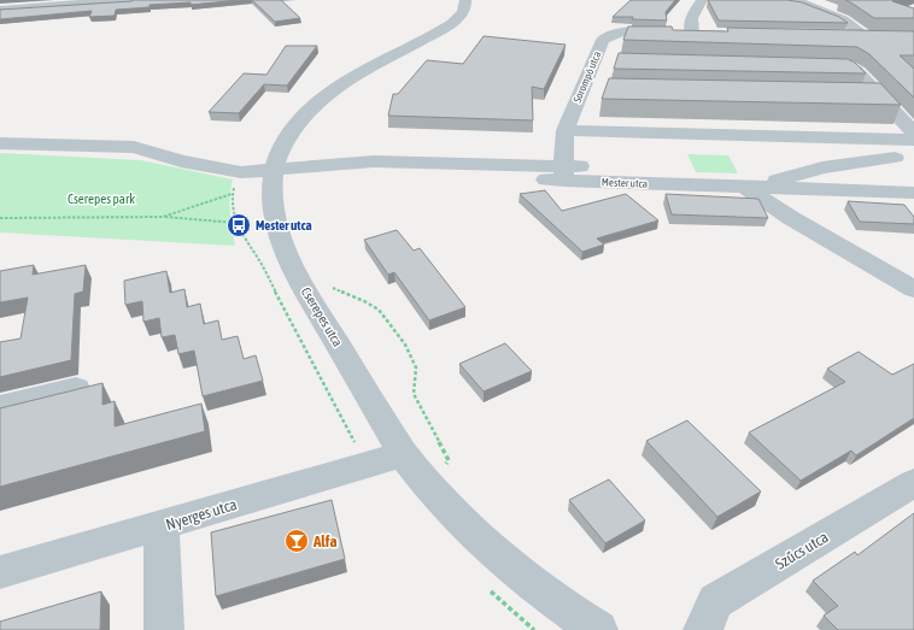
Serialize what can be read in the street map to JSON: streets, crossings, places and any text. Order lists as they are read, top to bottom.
{
  "streets": {
    "street": [
      "Sorompó utca",
      "Mester utca",
      "Cserepes utca",
      "Nyerges utca",
      "Szűcs utca"
    ]
  },
  "crossings": [
    ["Sorompó utca", "Mester utca"],
    ["Mester utca", "Cserepes utca"],
    ["Cserepes utca", "Nyerges utca"]
  ],
  "parks": ["Cserepes park"],
  "places": {
    "bus stop": ["Mester utca"],
    "bar": ["Alfa"]
  }
}
